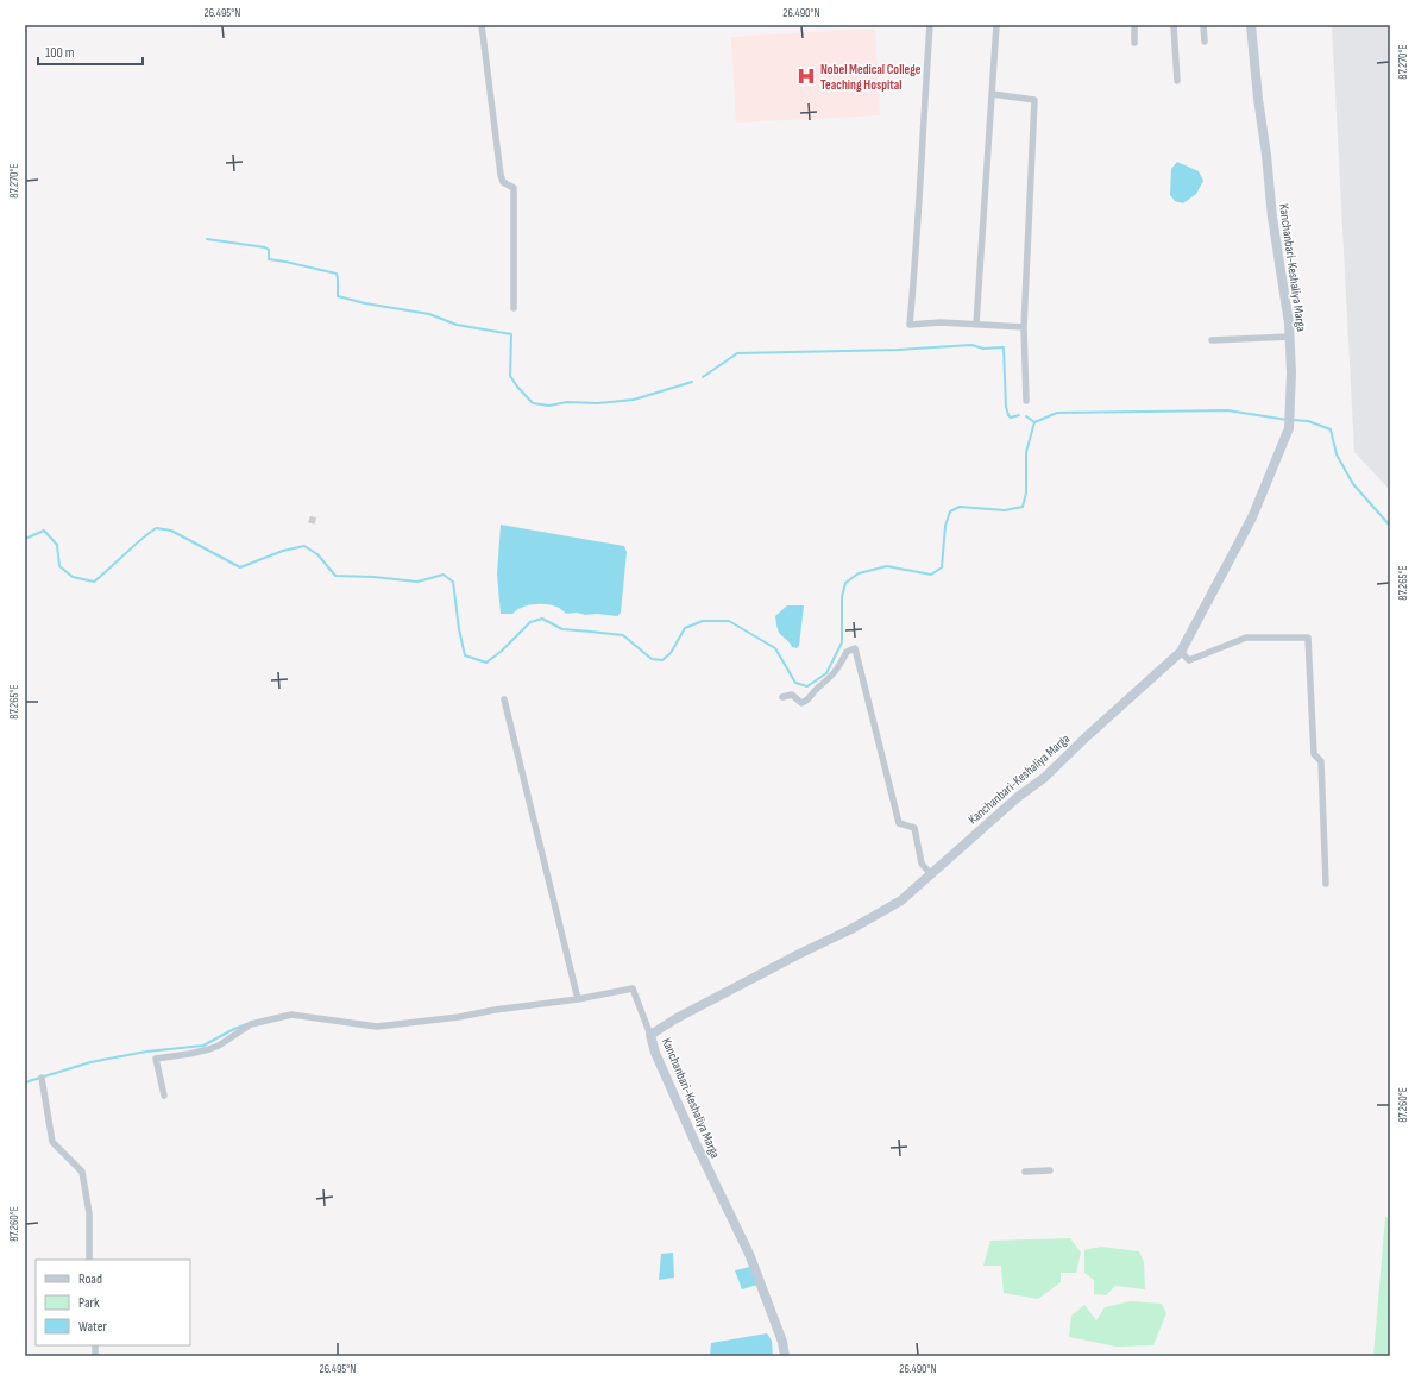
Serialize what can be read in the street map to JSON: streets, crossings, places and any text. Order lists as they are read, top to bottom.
{
  "streets": {
    "street": ["Kanchanbari-Keshaliya Marga"]
  },
  "places": {
    "hospital": ["Nobel Medical College Teaching Hospital"]
  },
  "legend": ["Road", "Park", "Water"],
  "scale_bar": "100 m",
  "coordinates": [
    "26.495°N",
    "26.490°N",
    "87.270°E",
    "87.265°E",
    "87.260°E"
  ]
}
